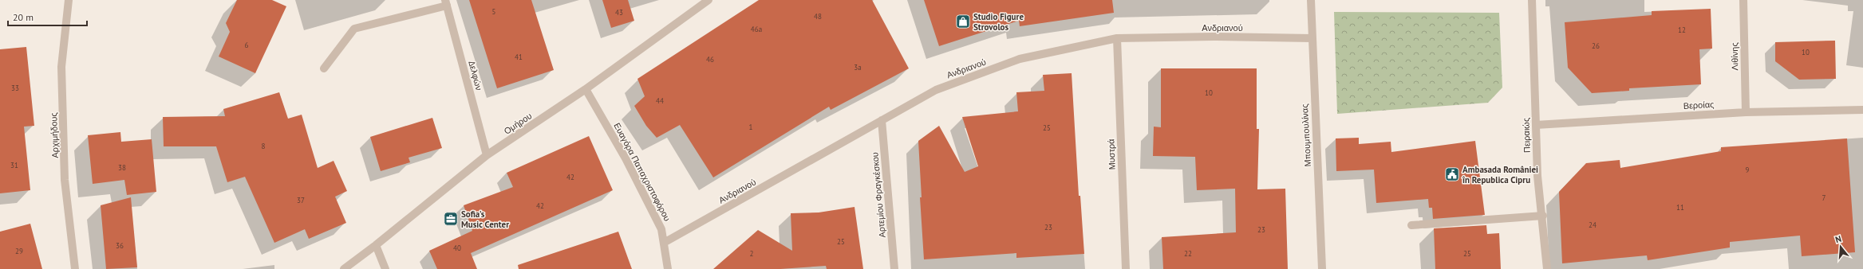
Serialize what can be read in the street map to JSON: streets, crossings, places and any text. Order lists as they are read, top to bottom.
{
  "streets": {
    "street": [
      "Ανδριανού",
      "Λιθίνης",
      "Δελφών",
      "Βεροίας",
      "Ομήρου",
      "Αρχιμήδους",
      "Μπουμπουλίνας",
      "Πειραιώς",
      "Μυστρά",
      "Ευαγόρα Παπαχριστοφόρου",
      "Αρτεμίου Φραγκέσκου"
    ]
  },
  "crossings": [
    ["Ανδριανού", "Μπουμπουλίνας"],
    ["Ανδριανού", "Μυστρά"],
    ["Ανδριανού", "Ευαγόρα Παπαχριστοφόρου"],
    ["Ανδριανού", "Αρτεμίου Φραγκέσκου"],
    ["Λιθίνης", "Βεροίας"],
    ["Δελφών", "Ομήρου"],
    ["Βεροίας", "Πειραιώς"],
    ["Ομήρου", "Ευαγόρα Παπαχριστοφόρου"]
  ],
  "places": {
    "shop": ["Studio Figure Strovolos"],
    "public building": ["Ambasada României în Republica Cipru"],
    "office": ["Sofia's Music Center"]
  },
  "house_numbers": [
    "5",
    "43",
    "48",
    "46a",
    "12",
    "6",
    "26",
    "10",
    "41",
    "46",
    "3a",
    "33",
    "10",
    "44",
    "1",
    "25",
    "8",
    "31",
    "38",
    "9",
    "42",
    "7",
    "37",
    "42",
    "11",
    "24",
    "23",
    "23",
    "25",
    "36",
    "40",
    "29",
    "2",
    "22",
    "25"
  ],
  "scale_bar": "20 m",
  "north": "top"
}
